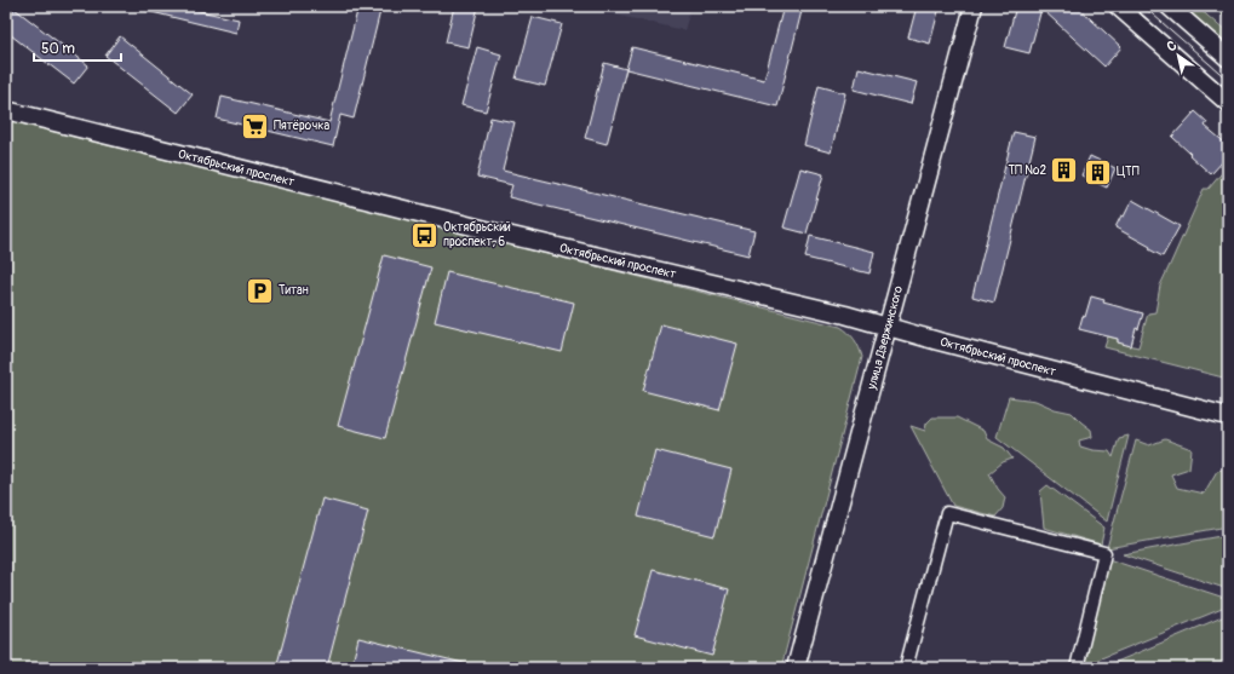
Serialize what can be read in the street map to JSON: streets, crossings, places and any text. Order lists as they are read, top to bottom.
{
  "streets": {
    "street": ["Октябрьский проспект", "улица Дзержинского"]
  },
  "crossings": [
    ["Октябрьский проспект", "улица Дзержинского"]
  ],
  "places": {
    "supermarket": ["Пятёрочка"],
    "building": ["ТП №2", "ЦТП"],
    "bus stop": ["Октябрьский проспект, 6"],
    "parking": ["Титан"]
  },
  "scale_bar": "50 m",
  "north": "top left"
}
